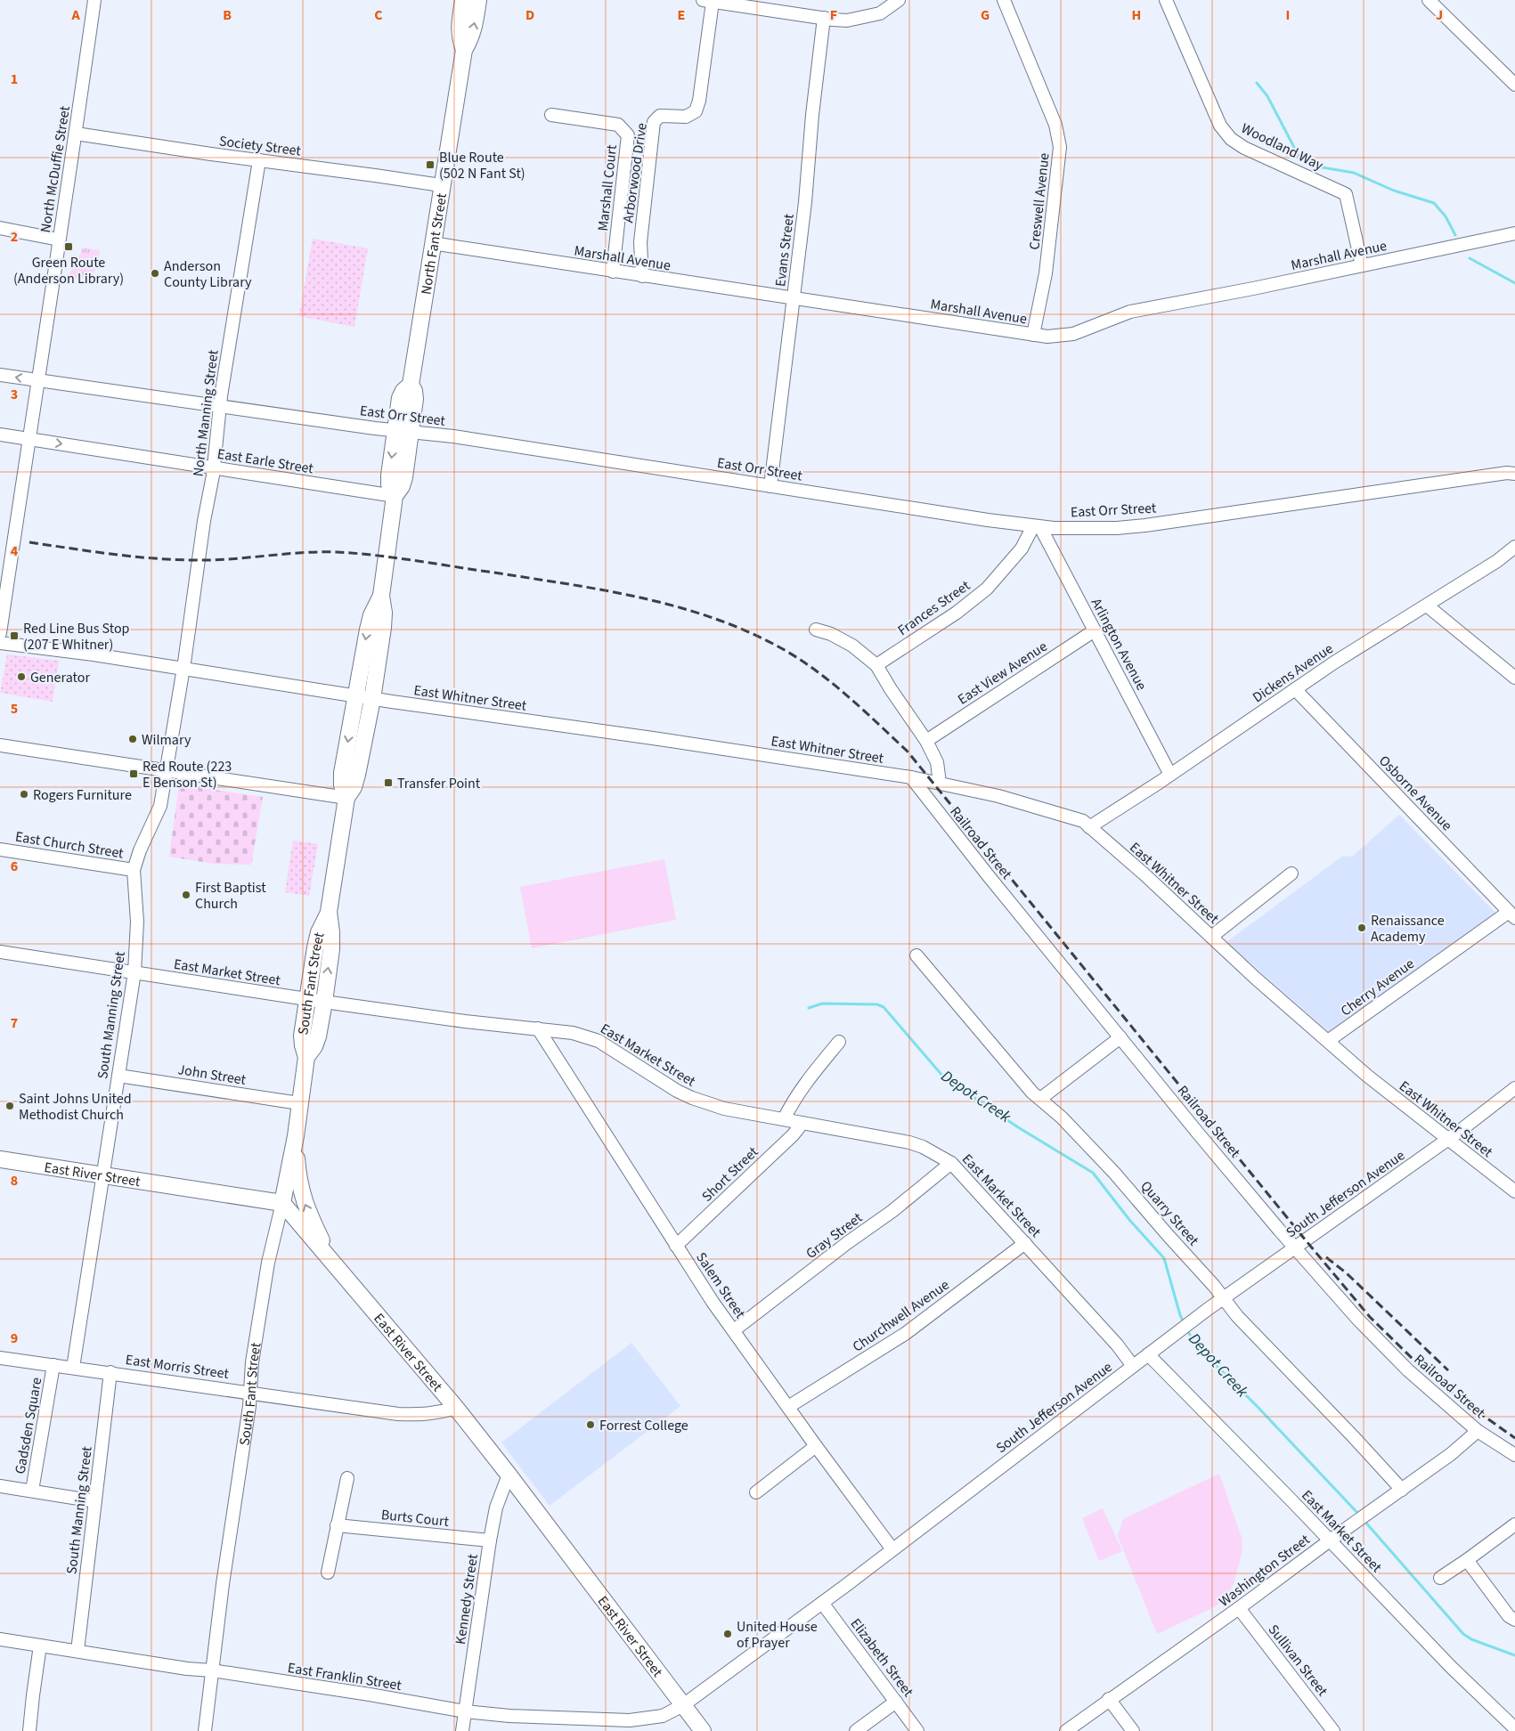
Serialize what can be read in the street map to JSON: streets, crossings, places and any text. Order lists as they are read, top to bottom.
{
  "streets": {
    "main road": ["North Fant Street", "South Fant Street", "East River Street"],
    "street": [
      "Society Street",
      "Woodland Way",
      "North McDuffie Street",
      "Arborwood Drive",
      "Marshall Court",
      "Creswell Avenue",
      "Evans Street",
      "Marshall Avenue",
      "North Manning Street",
      "East Orr Street",
      "East Earle Street",
      "Frances Street",
      "Arlington Avenue",
      "East View Avenue",
      "Dickens Avenue",
      "East Whitner Street",
      "Osborne Avenue",
      "Railroad Street",
      "East Church Street",
      "East Market Street",
      "Cherry Avenue",
      "South Manning Street",
      "John Street",
      "Short Street",
      "South Jefferson Avenue",
      "Quarry Street",
      "Gray Street",
      "Salem Street",
      "Churchwell Avenue",
      "East Morris Street",
      "Gadsden Square",
      "Burts Court",
      "Washington Street",
      "Kennedy Street",
      "Elizabeth Street",
      "Sullivan Street",
      "East Franklin Street"
    ]
  },
  "crossings": [
    ["Society Street", "North McDuffie Street"],
    ["Society Street", "North Fant Street"],
    ["Society Street", "North Manning Street"],
    ["Woodland Way", "Marshall Avenue"],
    ["North McDuffie Street", "East Orr Street"],
    ["North McDuffie Street", "East Earle Street"],
    ["Arborwood Drive", "Marshall Avenue"],
    ["Marshall Court", "Marshall Avenue"],
    ["Creswell Avenue", "Marshall Avenue"],
    ["North Fant Street", "Marshall Avenue"],
    ["North Fant Street", "East Orr Street"],
    ["North Fant Street", "East Earle Street"],
    ["North Fant Street", "East Whitner Street"],
    ["North Fant Street", "South Fant Street"],
    ["Evans Street", "Marshall Avenue"],
    ["Evans Street", "East Orr Street"],
    ["North Manning Street", "East Orr Street"],
    ["North Manning Street", "East Earle Street"],
    ["North Manning Street", "East Whitner Street"],
    ["North Manning Street", "South Manning Street"],
    ["East Orr Street", "Frances Street"],
    ["East Orr Street", "Arlington Avenue"],
    ["Frances Street", "Arlington Avenue"],
    ["Arlington Avenue", "East View Avenue"],
    ["Arlington Avenue", "Dickens Avenue"],
    ["Dickens Avenue", "East Whitner Street"],
    ["Dickens Avenue", "Osborne Avenue"],
    ["East Whitner Street", "Railroad Street"],
    ["East Whitner Street", "South Fant Street"],
    ["East Whitner Street", "Cherry Avenue"],
    ["East Whitner Street", "South Manning Street"],
    ["East Whitner Street", "South Jefferson Avenue"],
    ["Osborne Avenue", "Cherry Avenue"],
    ["Railroad Street", "South Jefferson Avenue"],
    ["Railroad Street", "Washington Street"],
    ["East Church Street", "South Manning Street"],
    ["East Market Street", "South Fant Street"],
    ["East Market Street", "South Manning Street"],
    ["East Market Street", "Short Street"],
    ["East Market Street", "South Jefferson Avenue"],
    ["East Market Street", "Gray Street"],
    ["East Market Street", "Salem Street"],
    ["East Market Street", "Churchwell Avenue"],
    ["East Market Street", "Washington Street"],
    ["South Fant Street", "John Street"],
    ["South Fant Street", "East River Street"],
    ["South Fant Street", "East Morris Street"],
    ["South Fant Street", "East Franklin Street"],
    ["South Manning Street", "John Street"],
    ["South Manning Street", "East River Street"],
    ["South Manning Street", "East Morris Street"],
    ["South Manning Street", "Gadsden Square"],
    ["South Manning Street", "East Franklin Street"],
    ["East River Street", "South Jefferson Avenue"],
    ["East River Street", "East Morris Street"],
    ["East River Street", "Kennedy Street"],
    ["East River Street", "East Franklin Street"],
    ["Short Street", "Salem Street"],
    ["South Jefferson Avenue", "Quarry Street"],
    ["South Jefferson Avenue", "Salem Street"],
    ["South Jefferson Avenue", "Elizabeth Street"],
    ["South Jefferson Avenue", "East Franklin Street"],
    ["Quarry Street", "Washington Street"],
    ["Gray Street", "Salem Street"],
    ["Salem Street", "Churchwell Avenue"],
    ["East Morris Street", "Gadsden Square"],
    ["Burts Court", "Kennedy Street"],
    ["Washington Street", "Sullivan Street"],
    ["Kennedy Street", "East Franklin Street"]
  ],
  "one_way": ["East Earle Street"],
  "water": ["Depot Creek"],
  "places": {
    "transit": [
      "Blue Route (502 N Fant St)",
      "Green Route (Anderson Library)",
      "Red Line Bus Stop (207 E Whitner)",
      "Red Route (223 E Benson St)",
      "Transfer Point"
    ],
    "other": [
      "Anderson County Library",
      "Generator",
      "Wilmary",
      "Rogers Furniture",
      "First Baptist Church",
      "Renaissance Academy",
      "Saint Johns United Methodist Church",
      "Forrest College",
      "United House of Prayer"
    ]
  },
  "grid": {
    "columns": [
      "A",
      "B",
      "C",
      "D",
      "E",
      "F",
      "G",
      "H",
      "I",
      "J"
    ],
    "rows": [
      "1",
      "2",
      "3",
      "4",
      "5",
      "6",
      "7",
      "8",
      "9"
    ]
  }
}
